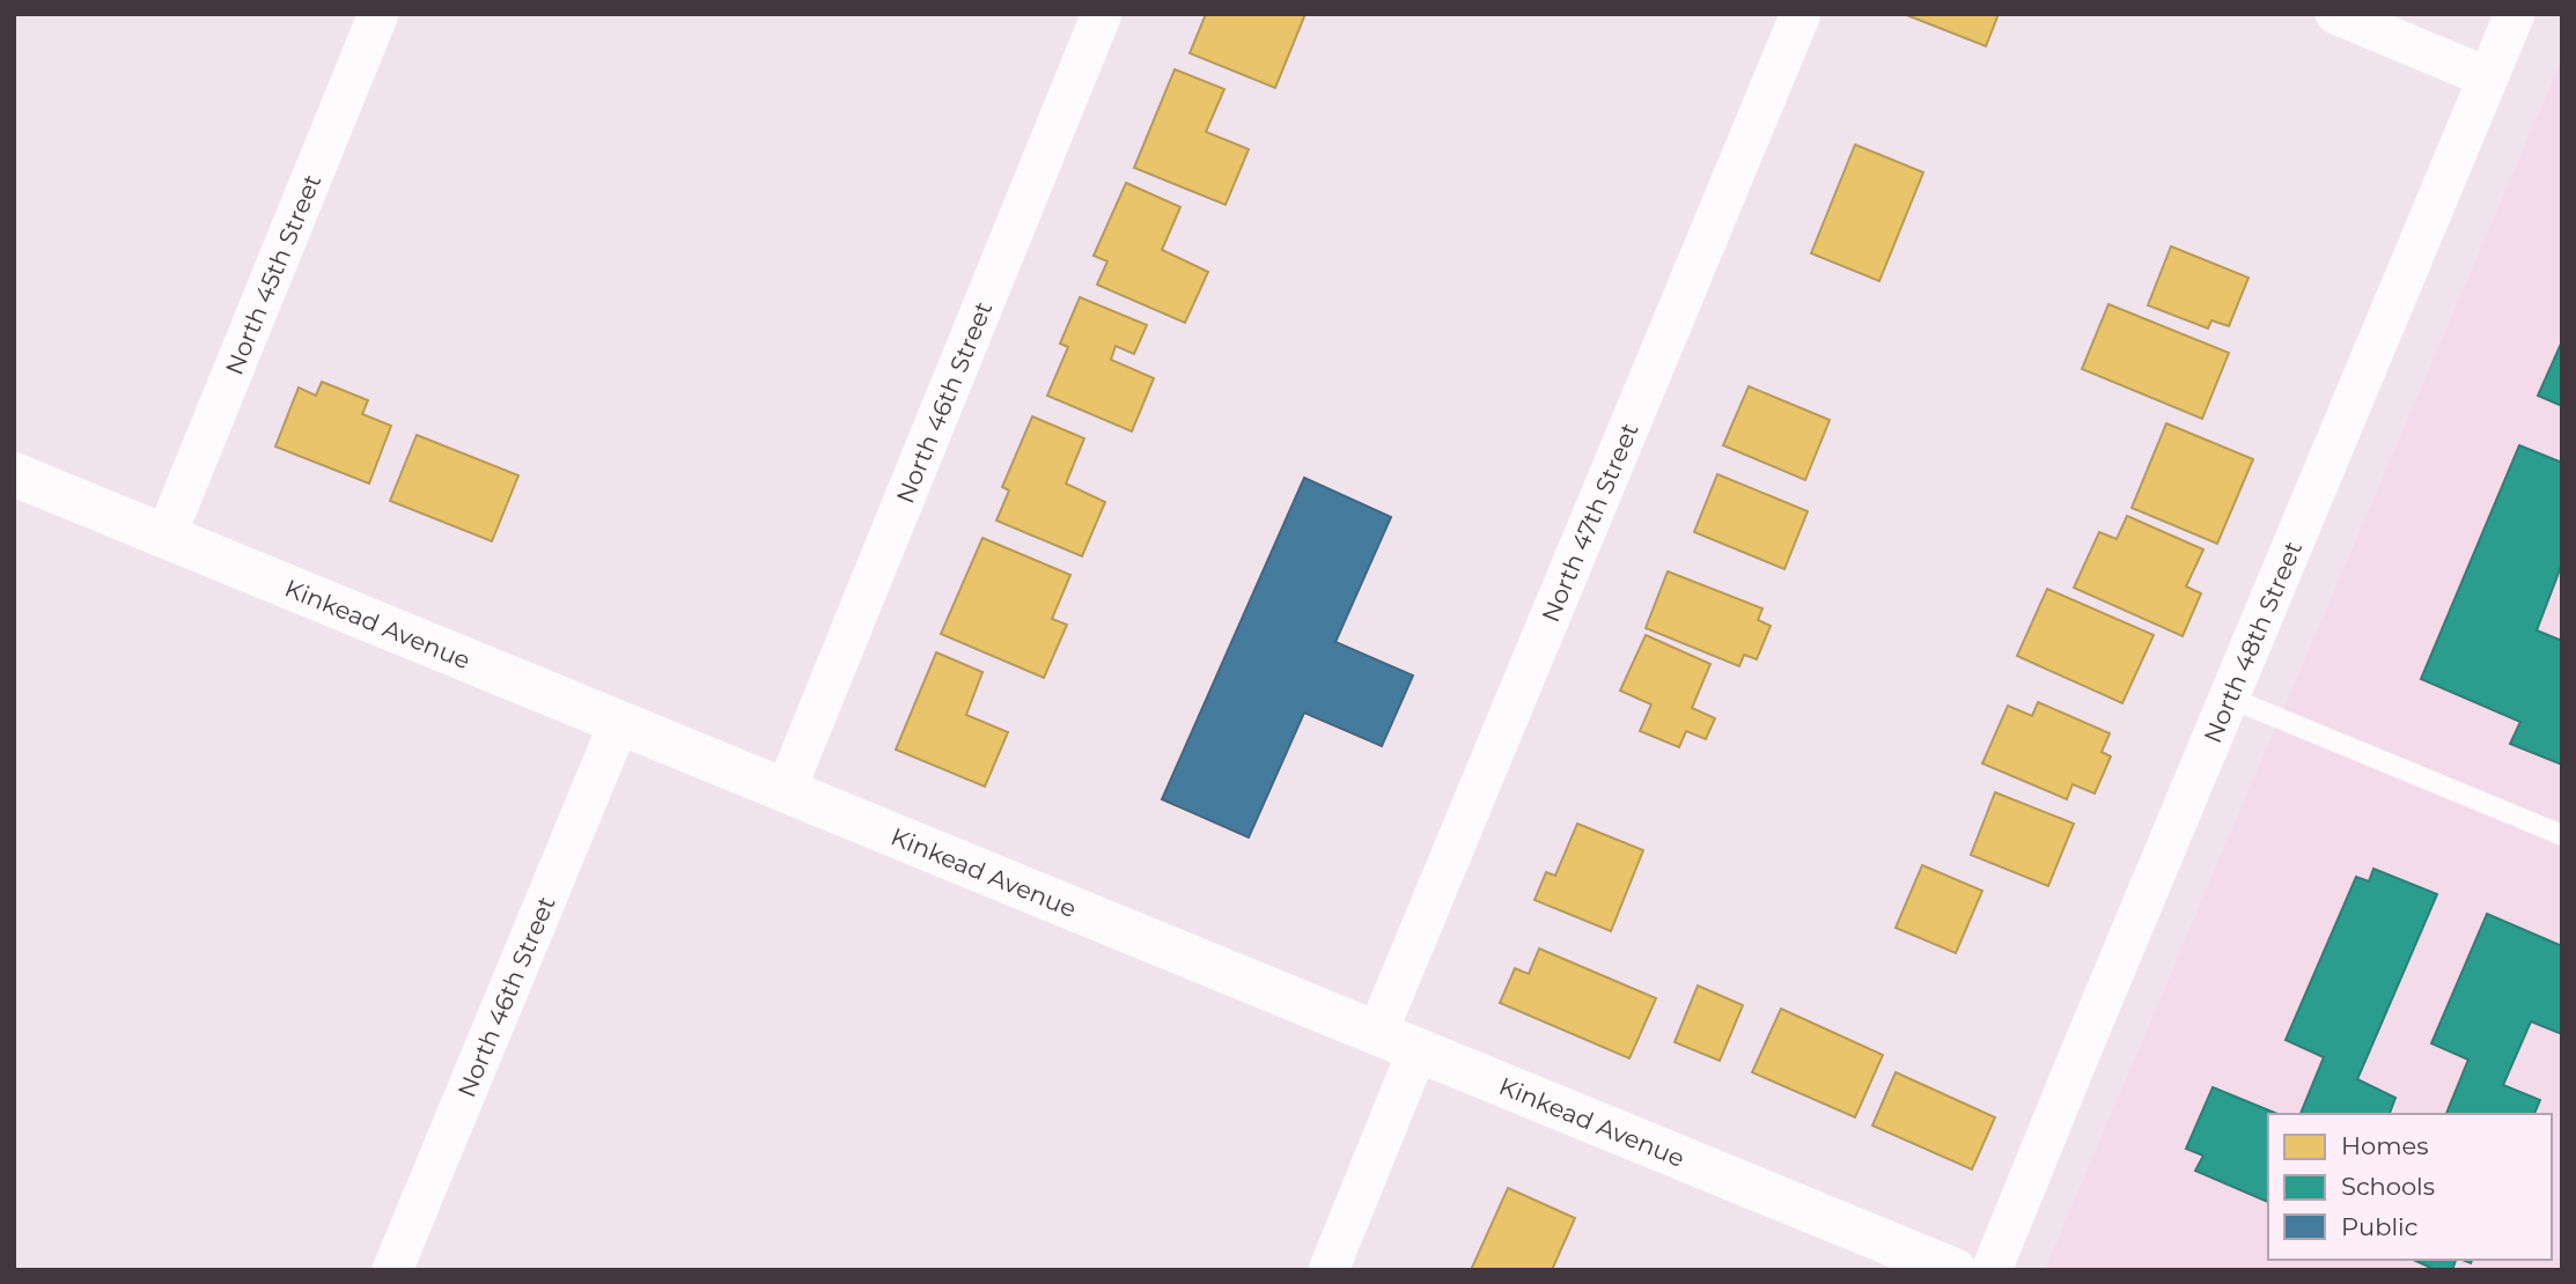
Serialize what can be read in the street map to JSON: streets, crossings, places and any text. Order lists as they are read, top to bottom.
{
  "streets": {
    "street": [
      "North 45th Street",
      "North 46th Street",
      "North 47th Street",
      "Kinkead Avenue",
      "North 48th Street"
    ]
  },
  "crossings": [
    ["North 45th Street", "Kinkead Avenue"],
    ["North 46th Street", "Kinkead Avenue"],
    ["North 47th Street", "Kinkead Avenue"]
  ],
  "legend": ["Homes", "Schools", "Public"]
}
